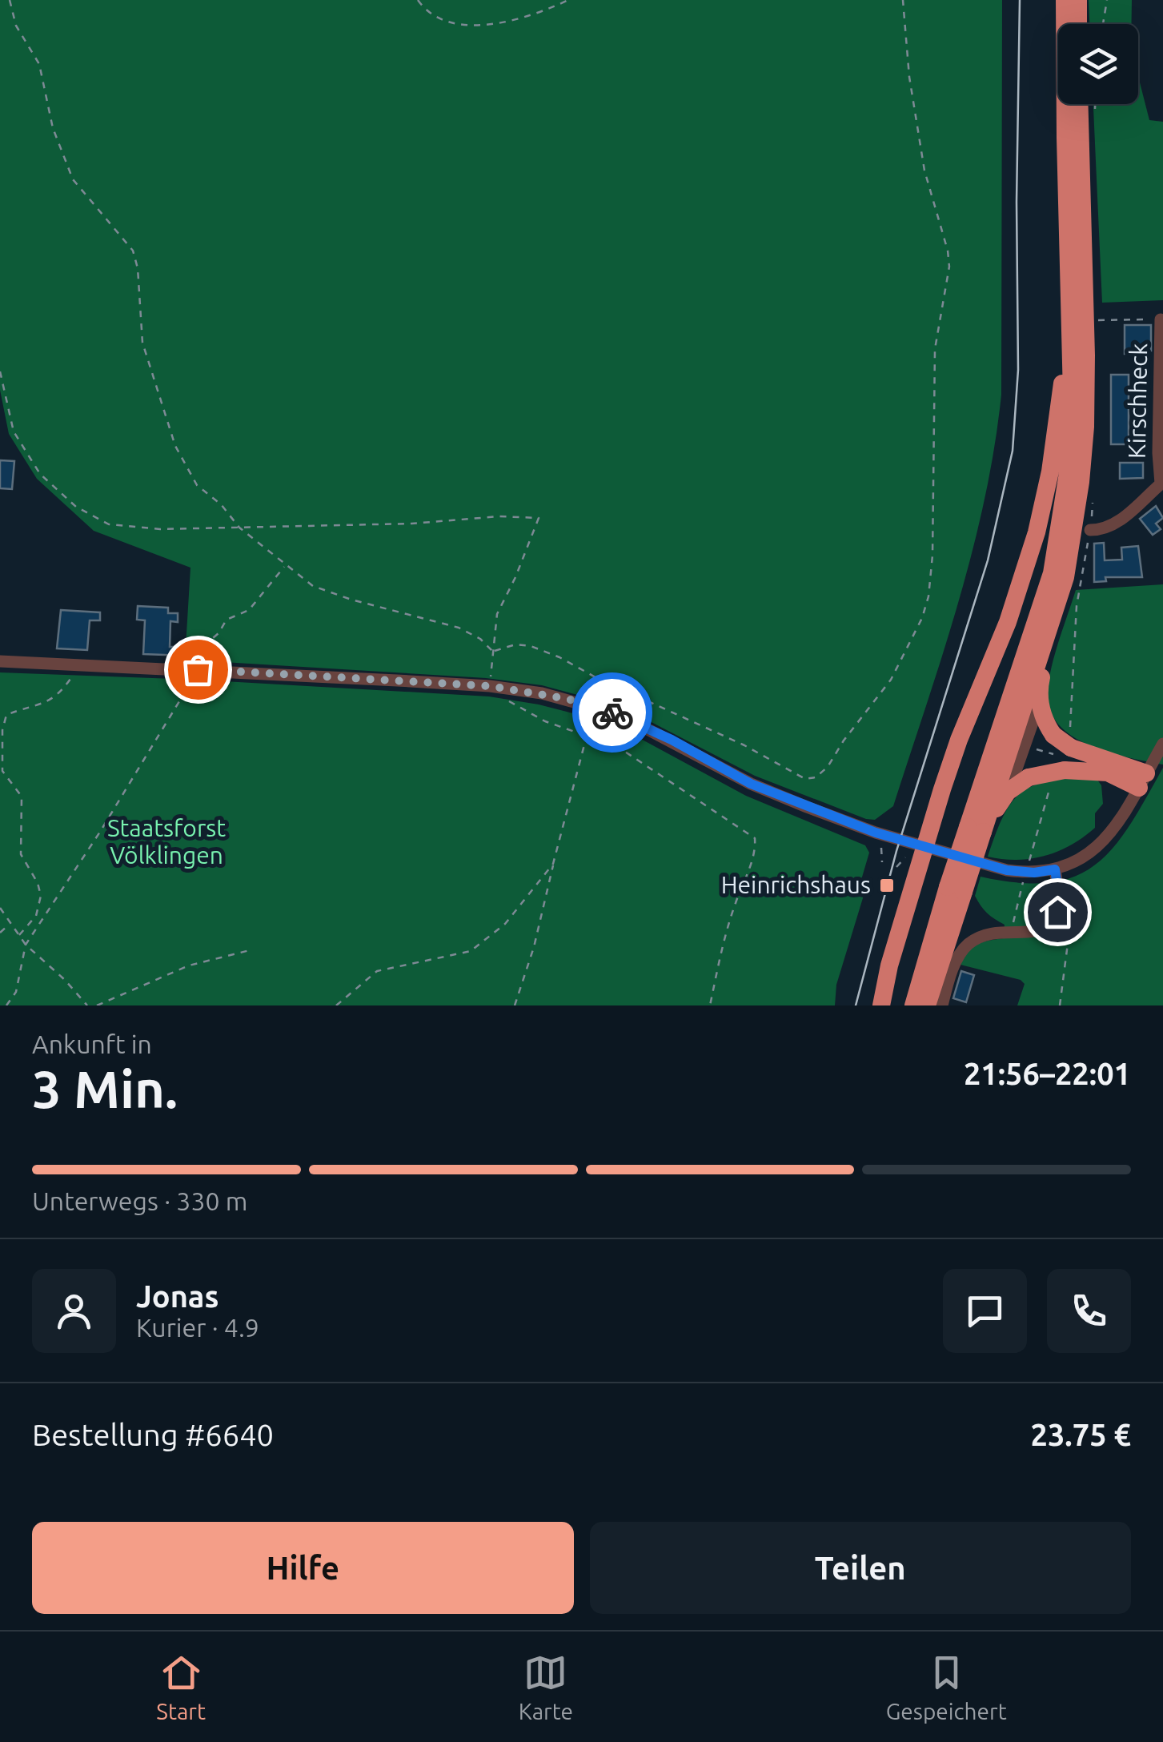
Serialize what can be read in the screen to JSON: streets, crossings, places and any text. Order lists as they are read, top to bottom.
{
  "streets": {
    "street": ["Kirschheck"]
  },
  "parks": ["Staatsforst Völklingen"],
  "places": {
    "transit": ["Heinrichshaus"]
  },
  "page": {
    "heading": ["3 Min.", "Ankunft in", "21:56–22:01"],
    "panel": [
      "Jonas",
      "Kurier · 4.9",
      "Bestellung #6640",
      "23.75 €"
    ],
    "bar": "Unterwegs · 330 m",
    "buttons": ["Hilfe", "Teilen"],
    "tabs": ["Start", "Karte", "Gespeichert"]
  }
}
